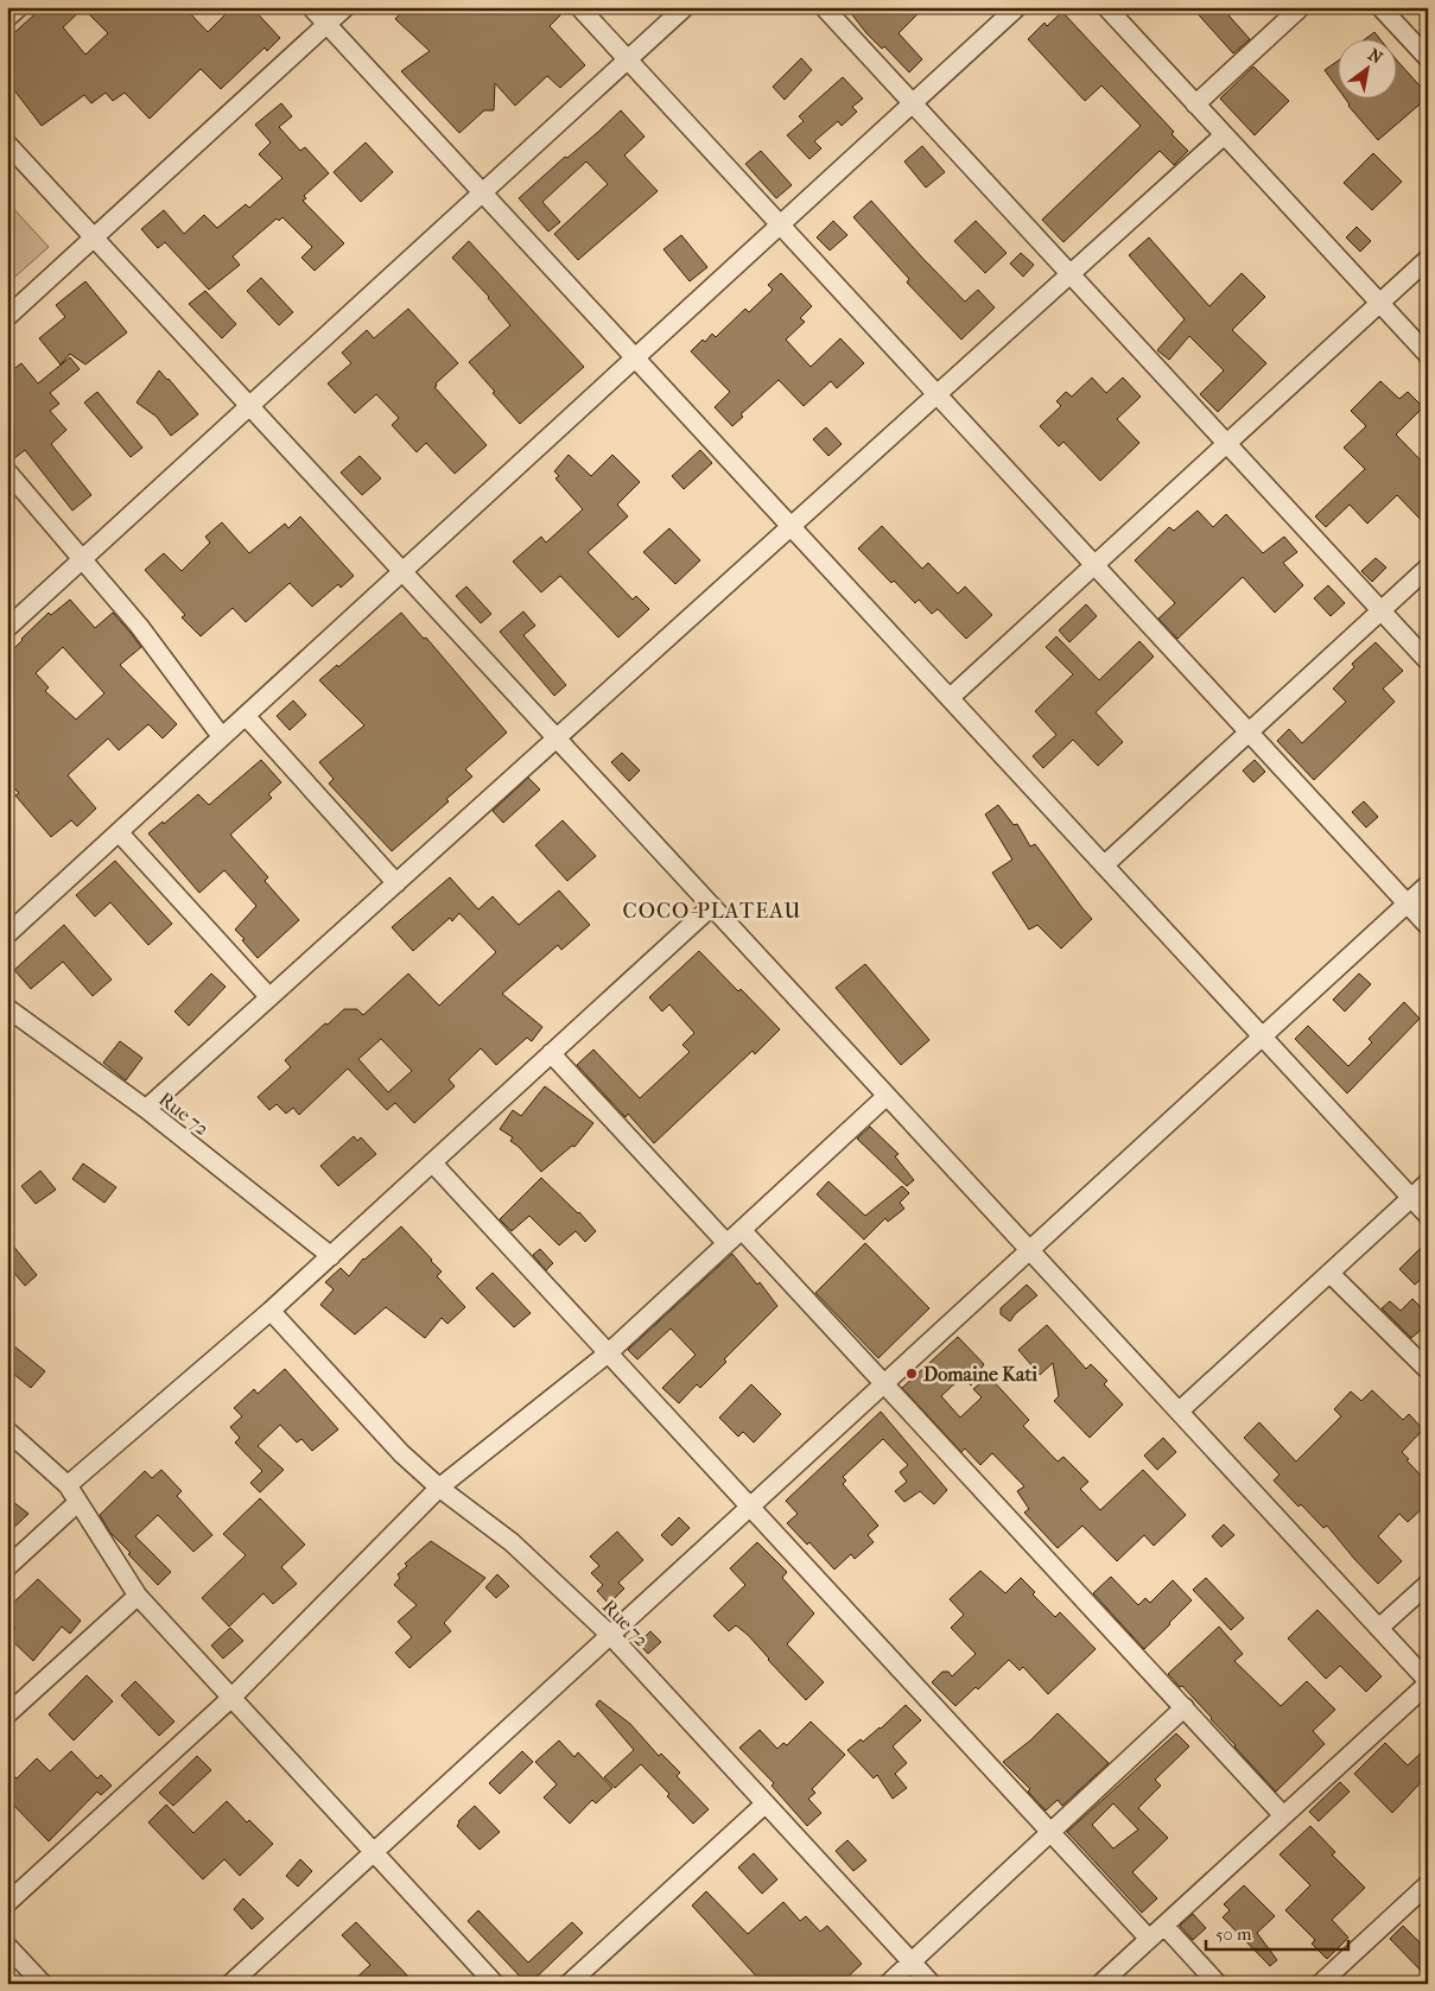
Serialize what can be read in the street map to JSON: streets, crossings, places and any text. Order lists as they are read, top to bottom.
{
  "streets": {
    "street": ["Rue 72"]
  },
  "districts": ["COCO-PLATEAU"],
  "places": ["Domaine Kati"],
  "scale_bar": "50 m",
  "north": "top right"
}
